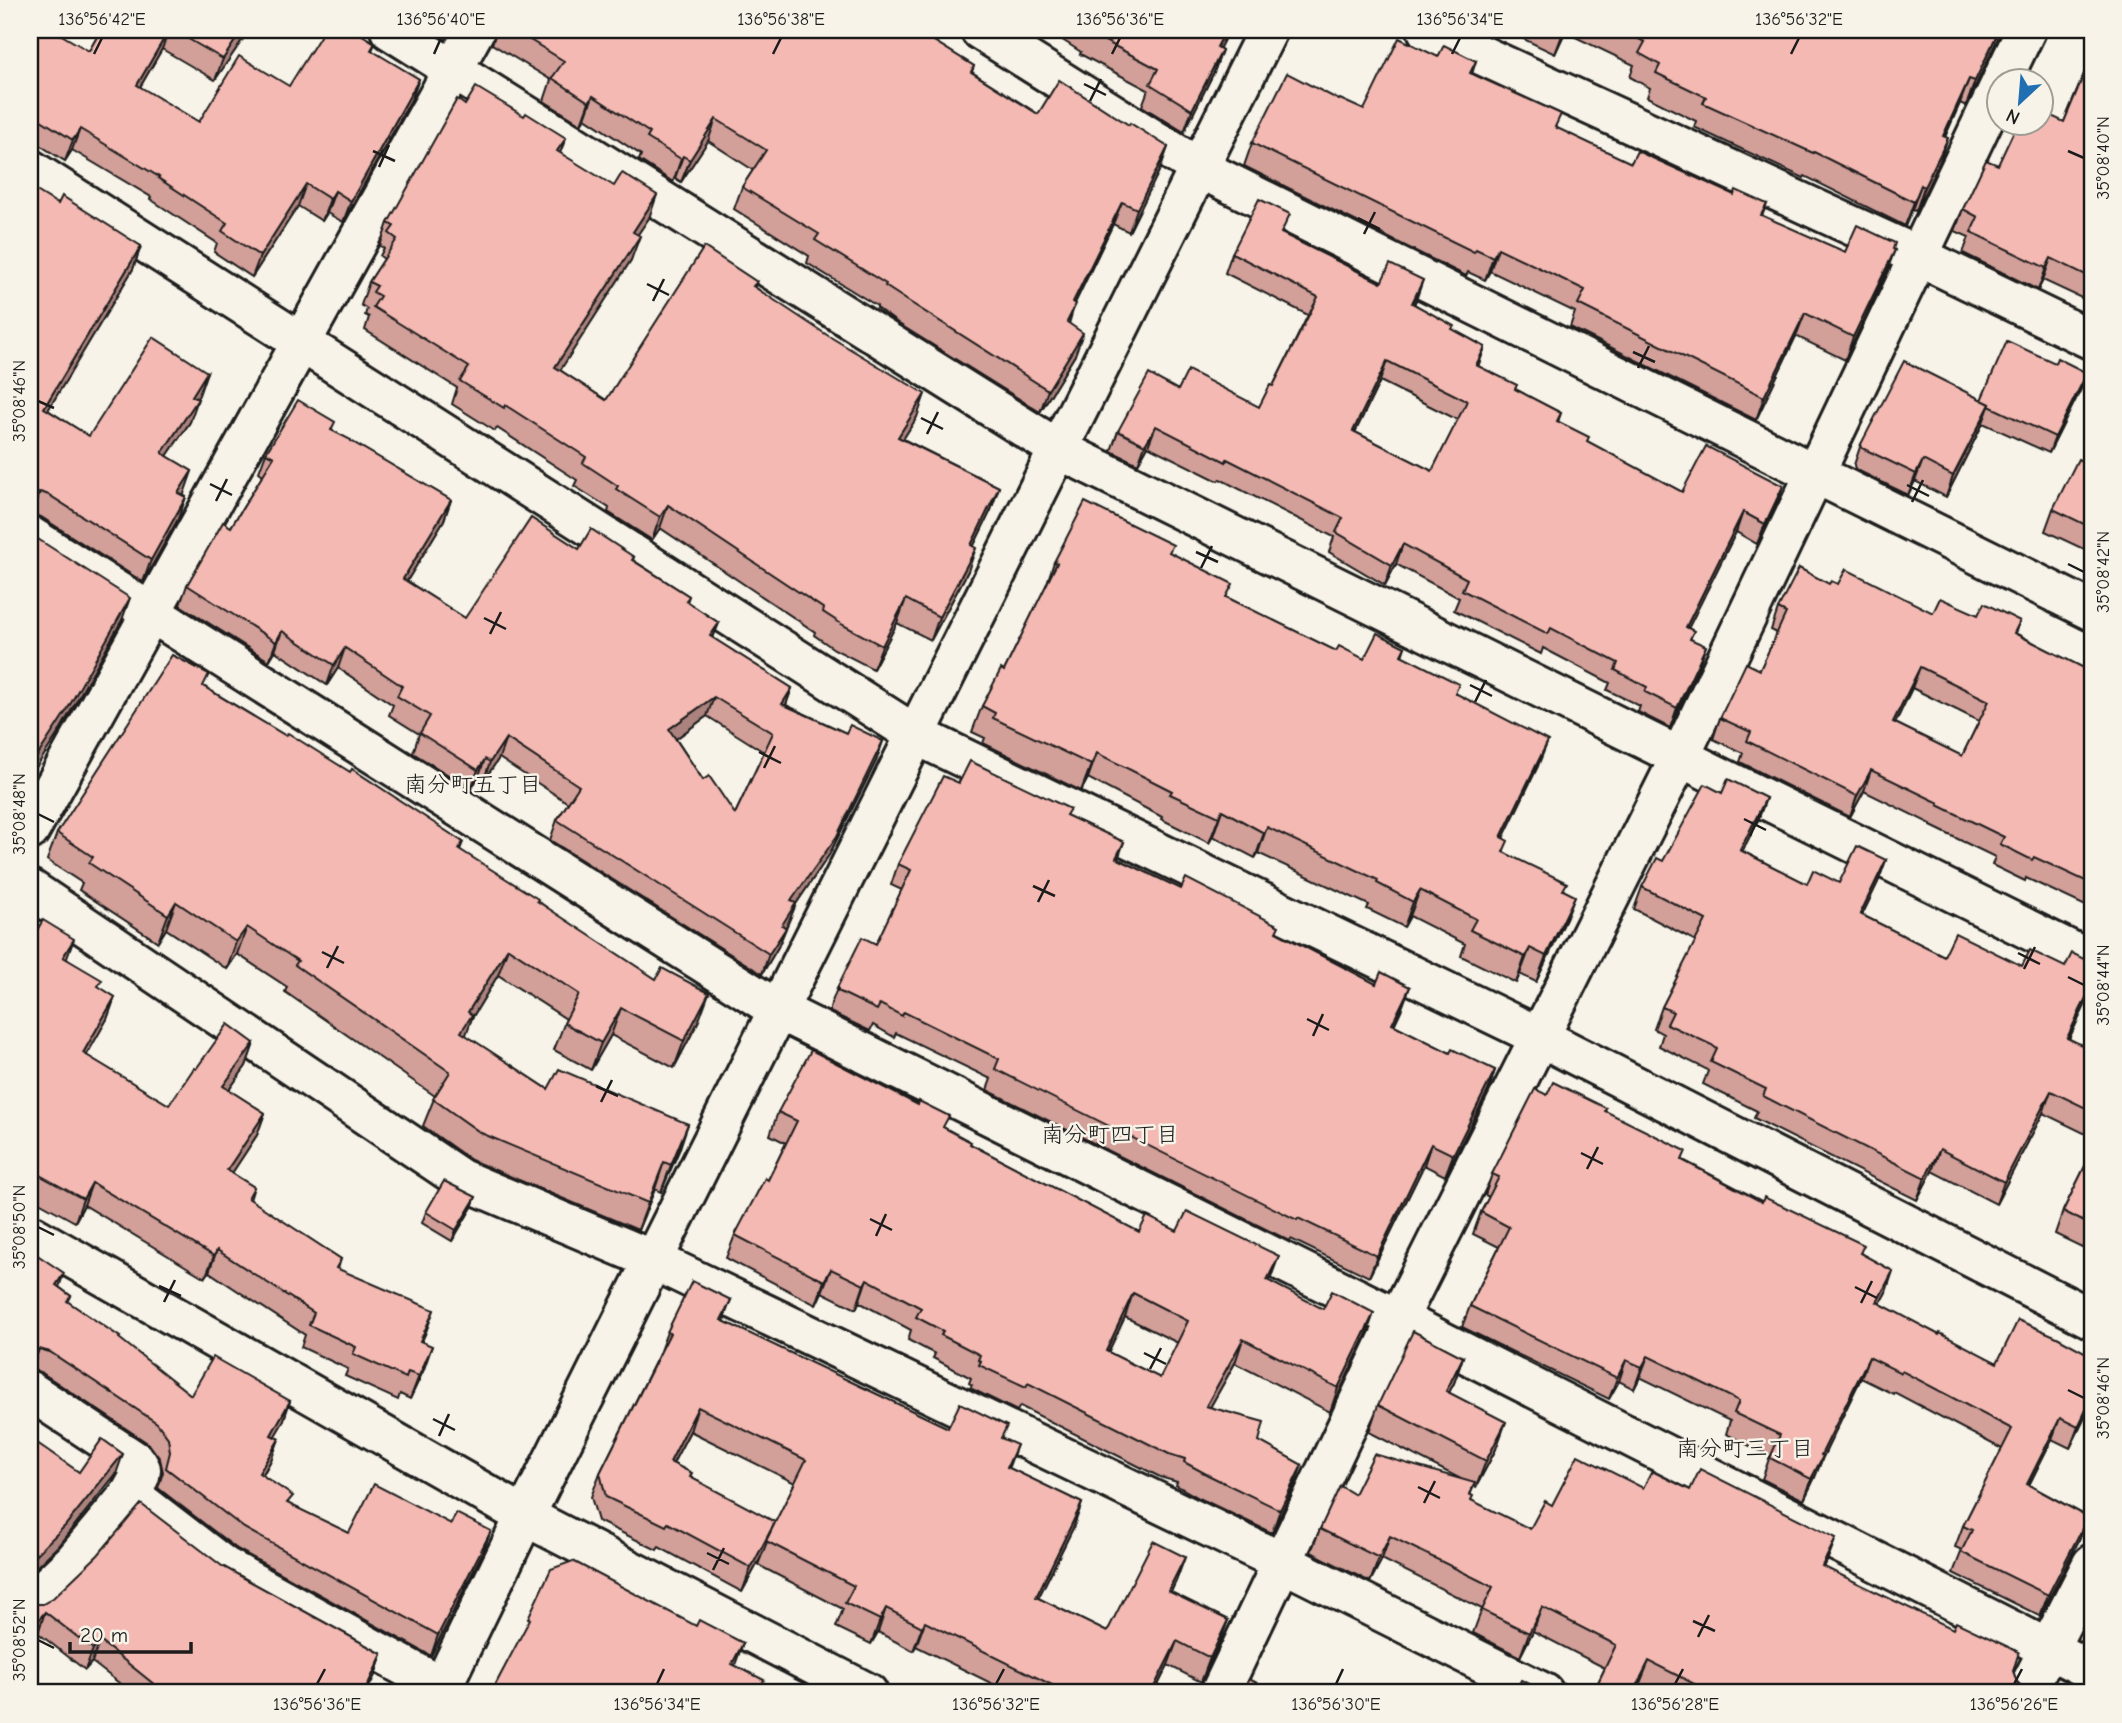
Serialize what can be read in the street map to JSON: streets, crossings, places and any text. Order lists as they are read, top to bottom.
{
  "districts": ["南分町五丁目", "南分町四丁目", "南分町三丁目"],
  "scale_bar": "20 m",
  "north": "bottom left",
  "coordinates": [
    "136°56'42\"E",
    "136°56'40\"E",
    "136°56'38\"E",
    "136°56'36\"E",
    "136°56'34\"E",
    "136°56'32\"E",
    "35°08'40\"N",
    "35°08'46\"N",
    "35°08'42\"N",
    "35°08'48\"N",
    "35°08'44\"N",
    "35°08'50\"N",
    "35°08'52\"N",
    "136°56'30\"E",
    "136°56'28\"E",
    "136°56'26\"E"
  ]
}
